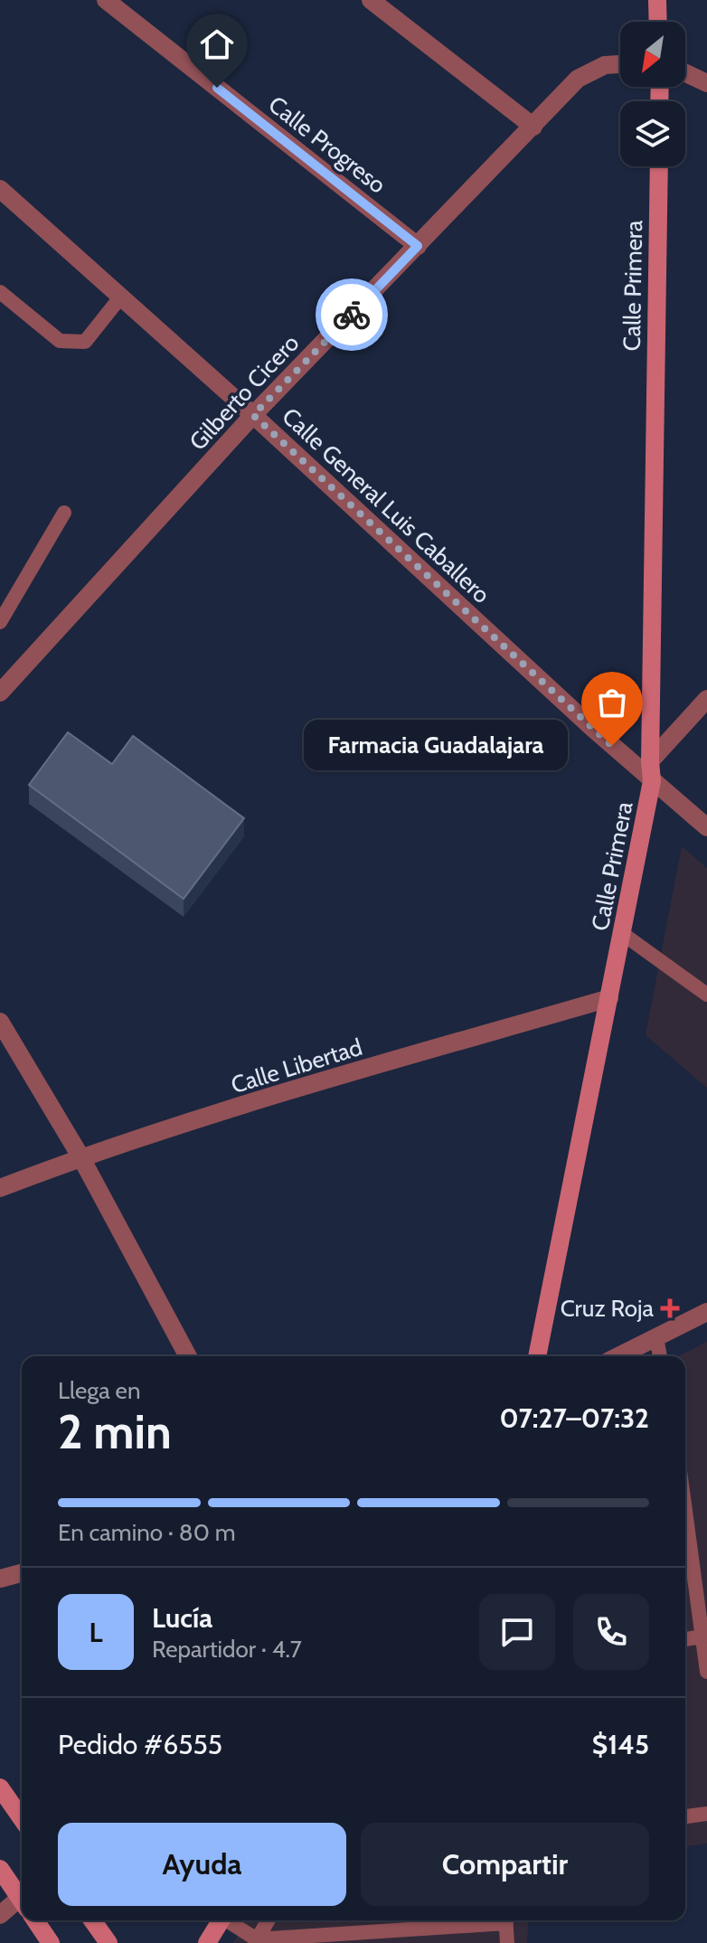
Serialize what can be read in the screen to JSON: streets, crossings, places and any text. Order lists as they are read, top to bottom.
{
  "streets": {
    "street": [
      "Calle Progreso",
      "Calle Primera",
      "Gilberto Cicero",
      "Calle General Luis Caballero",
      "Calle Libertad"
    ]
  },
  "crossings": [
    ["Calle Progreso", "Gilberto Cicero"],
    ["Calle Primera", "Calle General Luis Caballero"],
    ["Calle Primera", "Calle Libertad"],
    ["Gilberto Cicero", "Calle General Luis Caballero"]
  ],
  "places": {
    "other": ["Farmacia Guadalajara"],
    "health": ["Cruz Roja"]
  },
  "north": "bottom left",
  "page": {
    "bubble": "Farmacia Guadalajara",
    "heading": ["2 min", "Llega en", "07:27–07:32"],
    "panel": [
      "Lucía",
      "Repartidor · 4.7",
      "Pedido #6555",
      "$145"
    ],
    "bar": "En camino · 80 m",
    "round": "L",
    "buttons": ["Ayuda", "Compartir"]
  }
}
